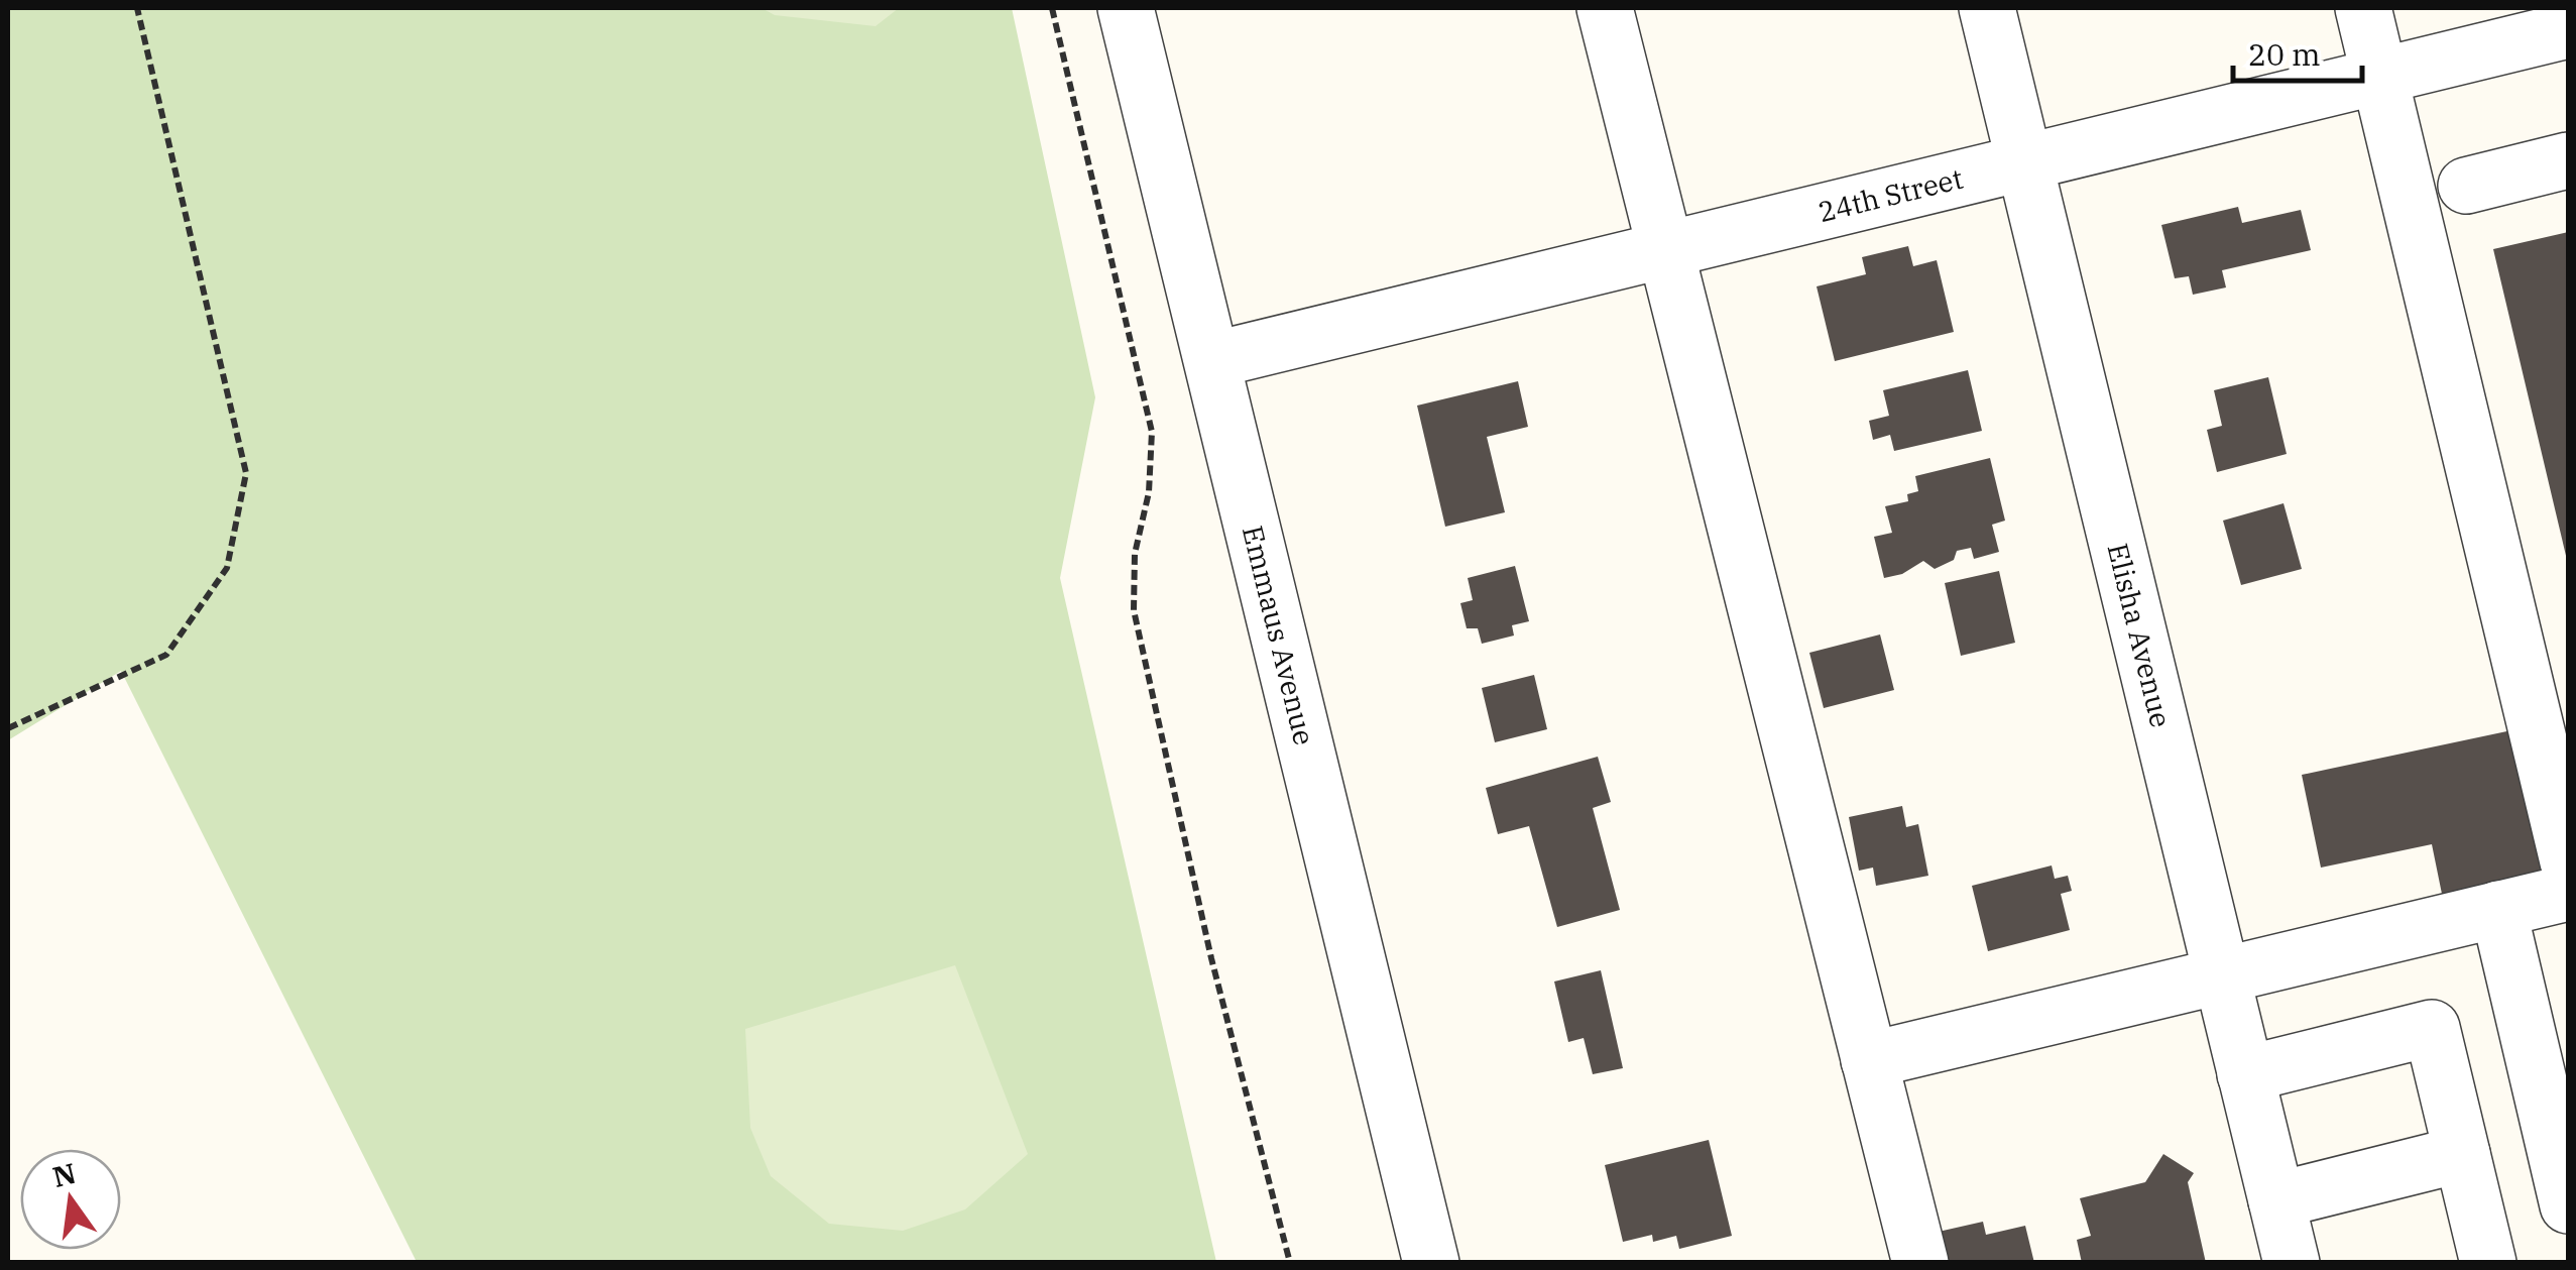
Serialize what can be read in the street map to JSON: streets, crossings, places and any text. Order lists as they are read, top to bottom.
{
  "streets": {
    "street": ["24th Street", "Emmaus Avenue", "Elisha Avenue"]
  },
  "crossings": [
    ["24th Street", "Emmaus Avenue"],
    ["24th Street", "Elisha Avenue"]
  ],
  "scale_bar": "20 m",
  "north": "top"
}
